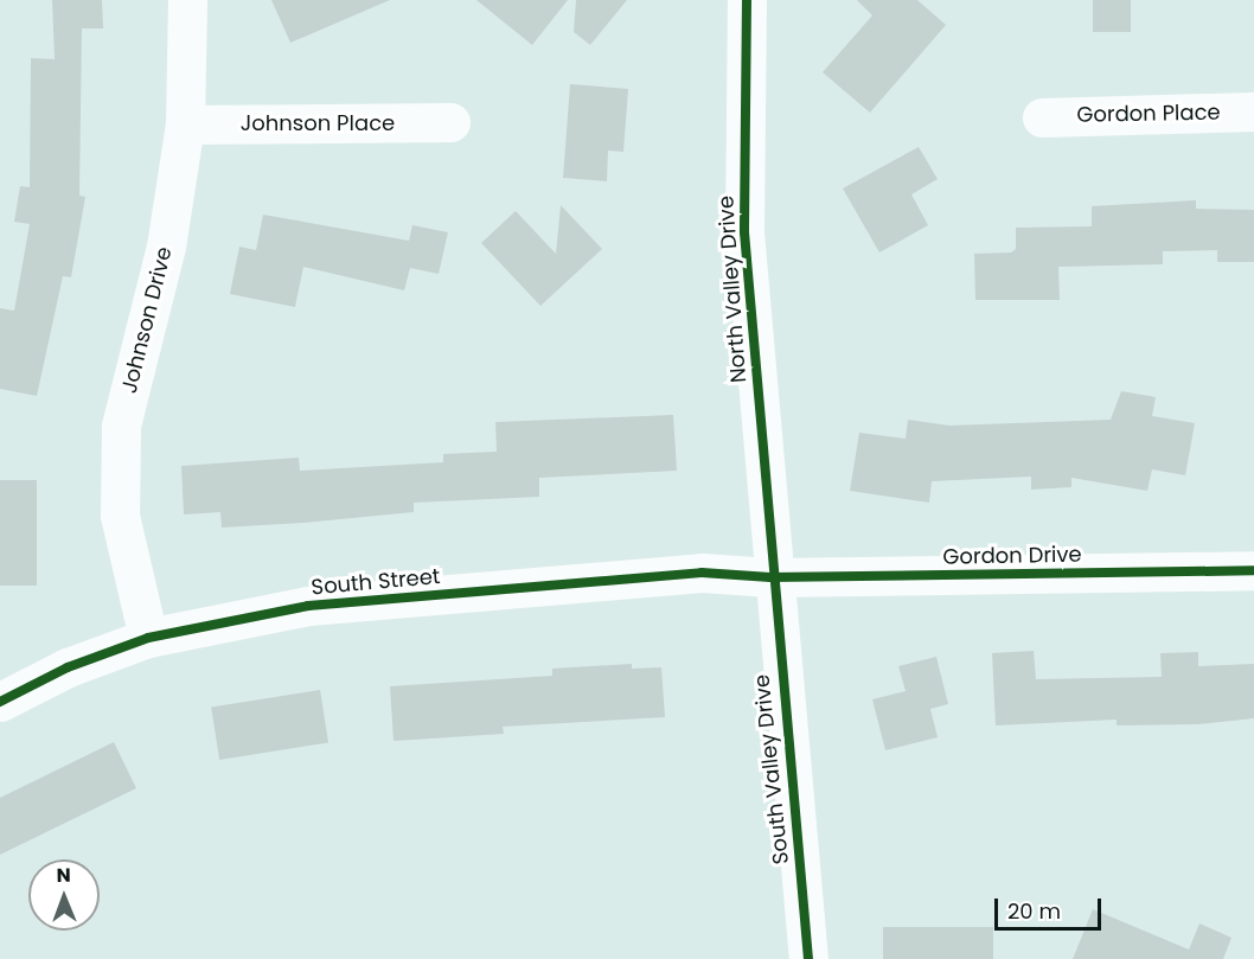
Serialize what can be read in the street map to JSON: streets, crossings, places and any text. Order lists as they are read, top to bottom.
{
  "streets": {
    "street": [
      "Gordon Place",
      "Johnson Place",
      "North Valley Drive",
      "Johnson Drive",
      "Gordon Drive",
      "South Street",
      "South Valley Drive"
    ]
  },
  "crossings": [
    ["Johnson Place", "Johnson Drive"],
    ["North Valley Drive", "Gordon Drive"],
    ["North Valley Drive", "South Street"],
    ["North Valley Drive", "South Valley Drive"],
    ["Johnson Drive", "South Street"],
    ["Gordon Drive", "South Street"],
    ["Gordon Drive", "South Valley Drive"],
    ["South Street", "South Valley Drive"]
  ],
  "scale_bar": "20 m",
  "north": "top"
}
